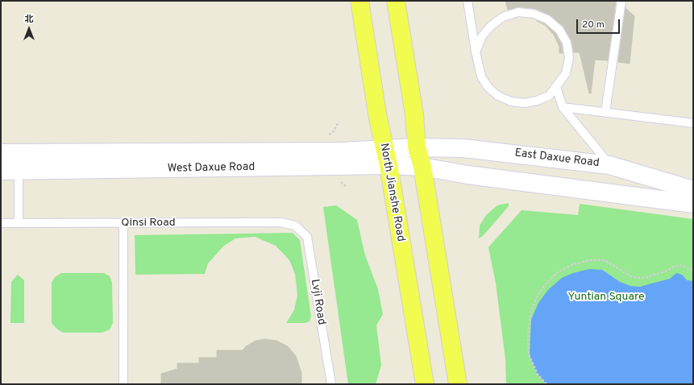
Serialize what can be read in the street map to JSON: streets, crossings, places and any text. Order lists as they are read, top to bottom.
{
  "streets": {
    "main road": ["East Daxue Road", "West Daxue Road", "North Jianshe Road"],
    "lane": ["Qinsi Road", "Lvji Road"]
  },
  "crossings": [
    ["East Daxue Road", "West Daxue Road"],
    ["West Daxue Road", "North Jianshe Road"],
    ["Qinsi Road", "Lvji Road"]
  ],
  "parks": ["Yuntian Square"],
  "scale_bar": "20 m",
  "north": "top"
}
